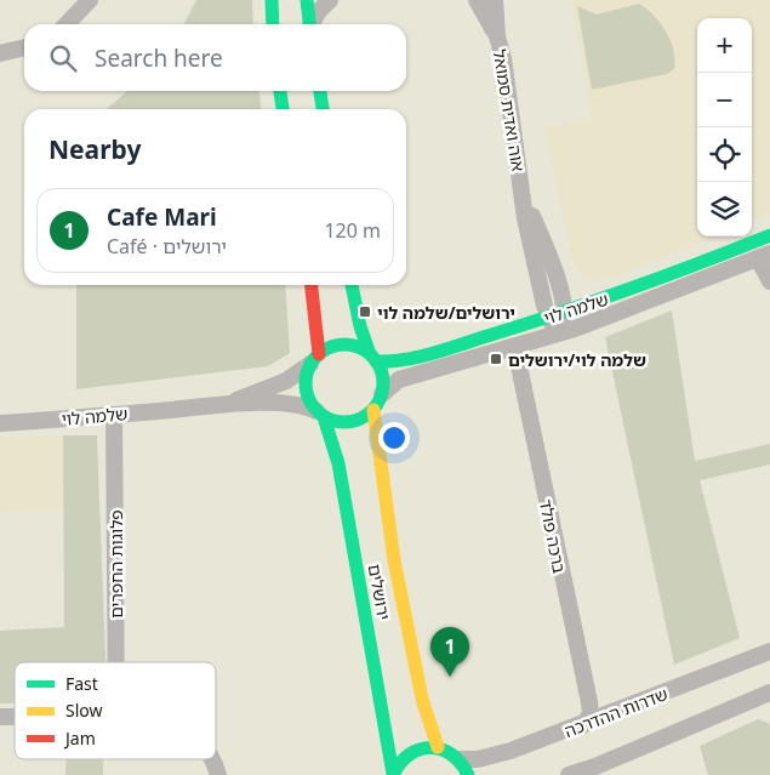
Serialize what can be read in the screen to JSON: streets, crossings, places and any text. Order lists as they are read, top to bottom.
{
  "streets": {
    "street": [
      "אוה ואדית סמואל",
      "שלמה לוי",
      "ברכה פולד",
      "פלוגות החפרים",
      "ירושלים",
      "שדרות ההדרכה"
    ]
  },
  "crossings": [
    ["אוה ואדית סמואל", "שלמה לוי"],
    ["שלמה לוי", "ברכה פולד"],
    ["שלמה לוי", "פלוגות החפרים"],
    ["שלמה לוי", "ירושלים"],
    ["ברכה פולד", "שדרות ההדרכה"]
  ],
  "places": {
    "transit": ["ירושלים/שלמה לוי", "שלמה לוי/ירושלים"]
  },
  "legend": ["Fast", "Slow", "Jam"],
  "page": {
    "map_buttons": ["+", "−"],
    "search": "Search here",
    "heading": "Nearby",
    "list": [
      {
        "mark": "1",
        "name": "Cafe Mari",
        "note": "Café · ירושלים",
        "value": "120 m"
      }
    ],
    "pins": "1"
  }
}
